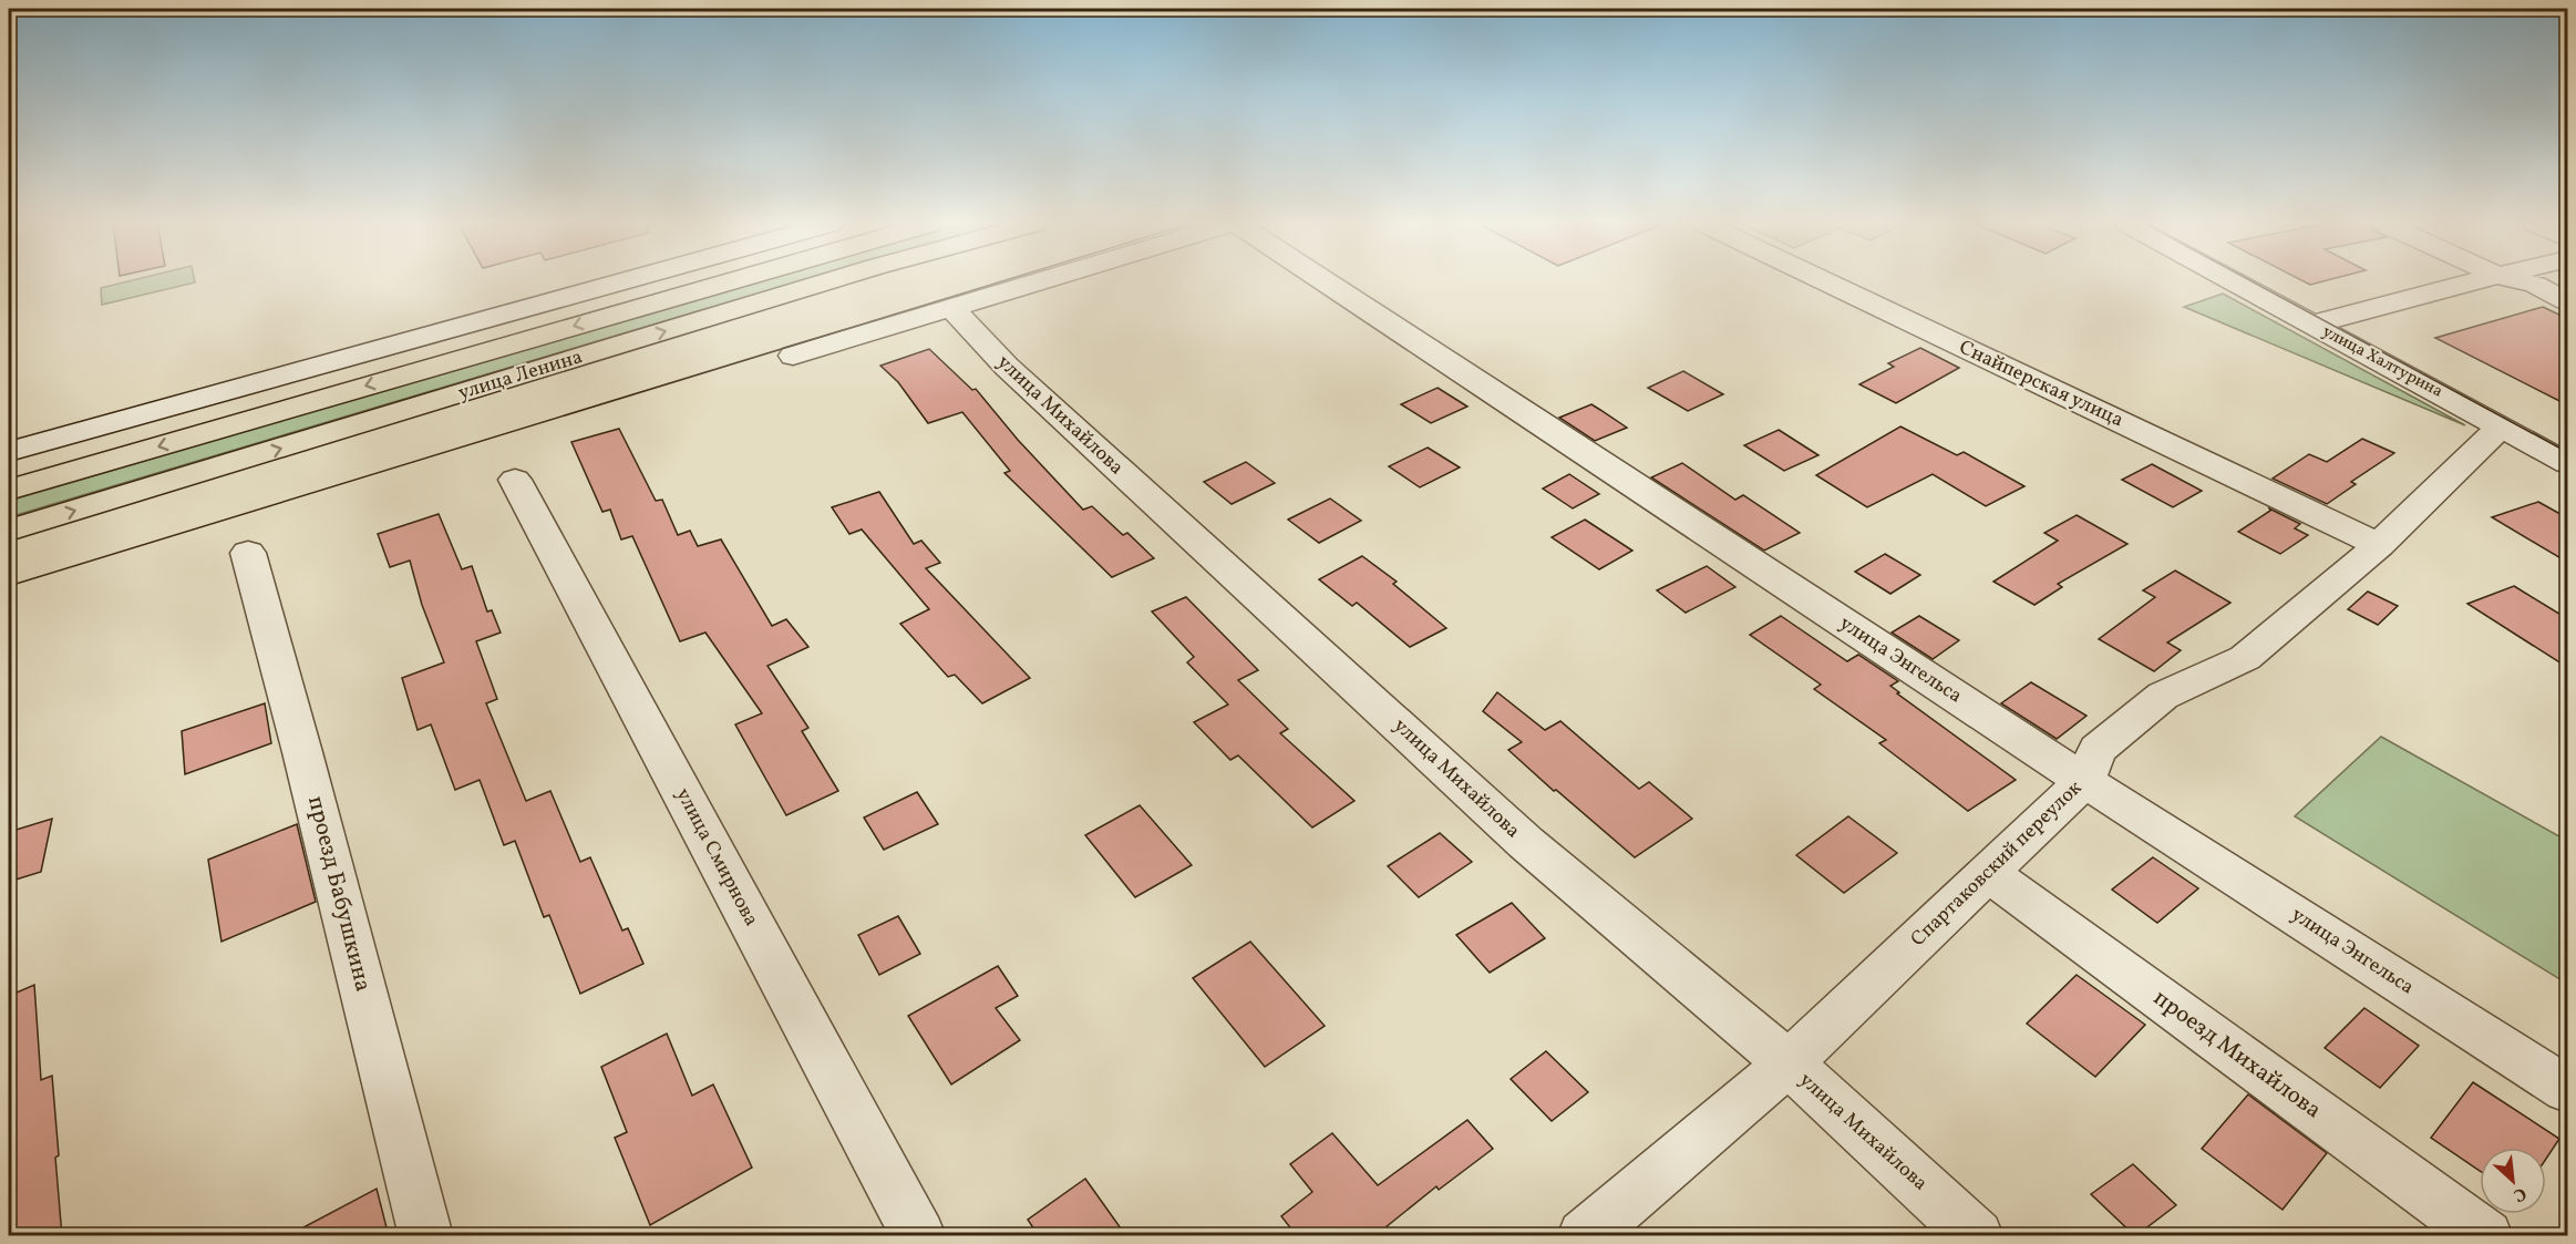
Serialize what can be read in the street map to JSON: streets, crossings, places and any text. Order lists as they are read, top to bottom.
{
  "streets": {
    "main road": ["улица Ленина"],
    "street": [
      "улица Халтурина",
      "Снайперская улица",
      "улица Михайлова",
      "улица Энгельса",
      "улица Смирнова",
      "Спартаковский переулок",
      "проезд Бабушкина",
      "проезд Михайлова"
    ]
  },
  "crossings": [
    ["улица Халтурина", "Спартаковский переулок"],
    ["Снайперская улица", "Спартаковский переулок"],
    ["улица Михайлова", "Спартаковский переулок"],
    ["улица Энгельса", "Спартаковский переулок"],
    ["Спартаковский переулок", "проезд Михайлова"]
  ],
  "north": "bottom right"
}
